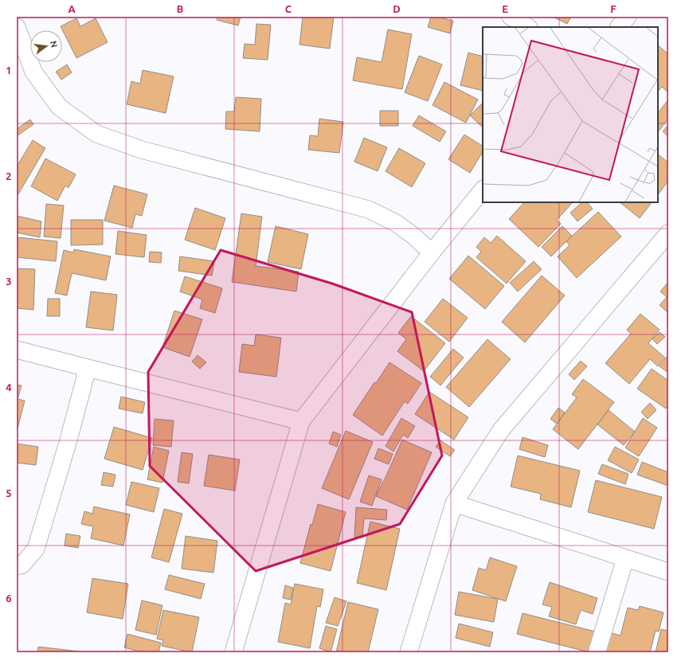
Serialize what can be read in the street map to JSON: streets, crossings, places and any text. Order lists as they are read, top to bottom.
{
  "north": "right",
  "grid": {
    "columns": [
      "A",
      "B",
      "C",
      "D",
      "E",
      "F"
    ],
    "rows": [
      "1",
      "2",
      "3",
      "4",
      "5",
      "6"
    ]
  }
}
